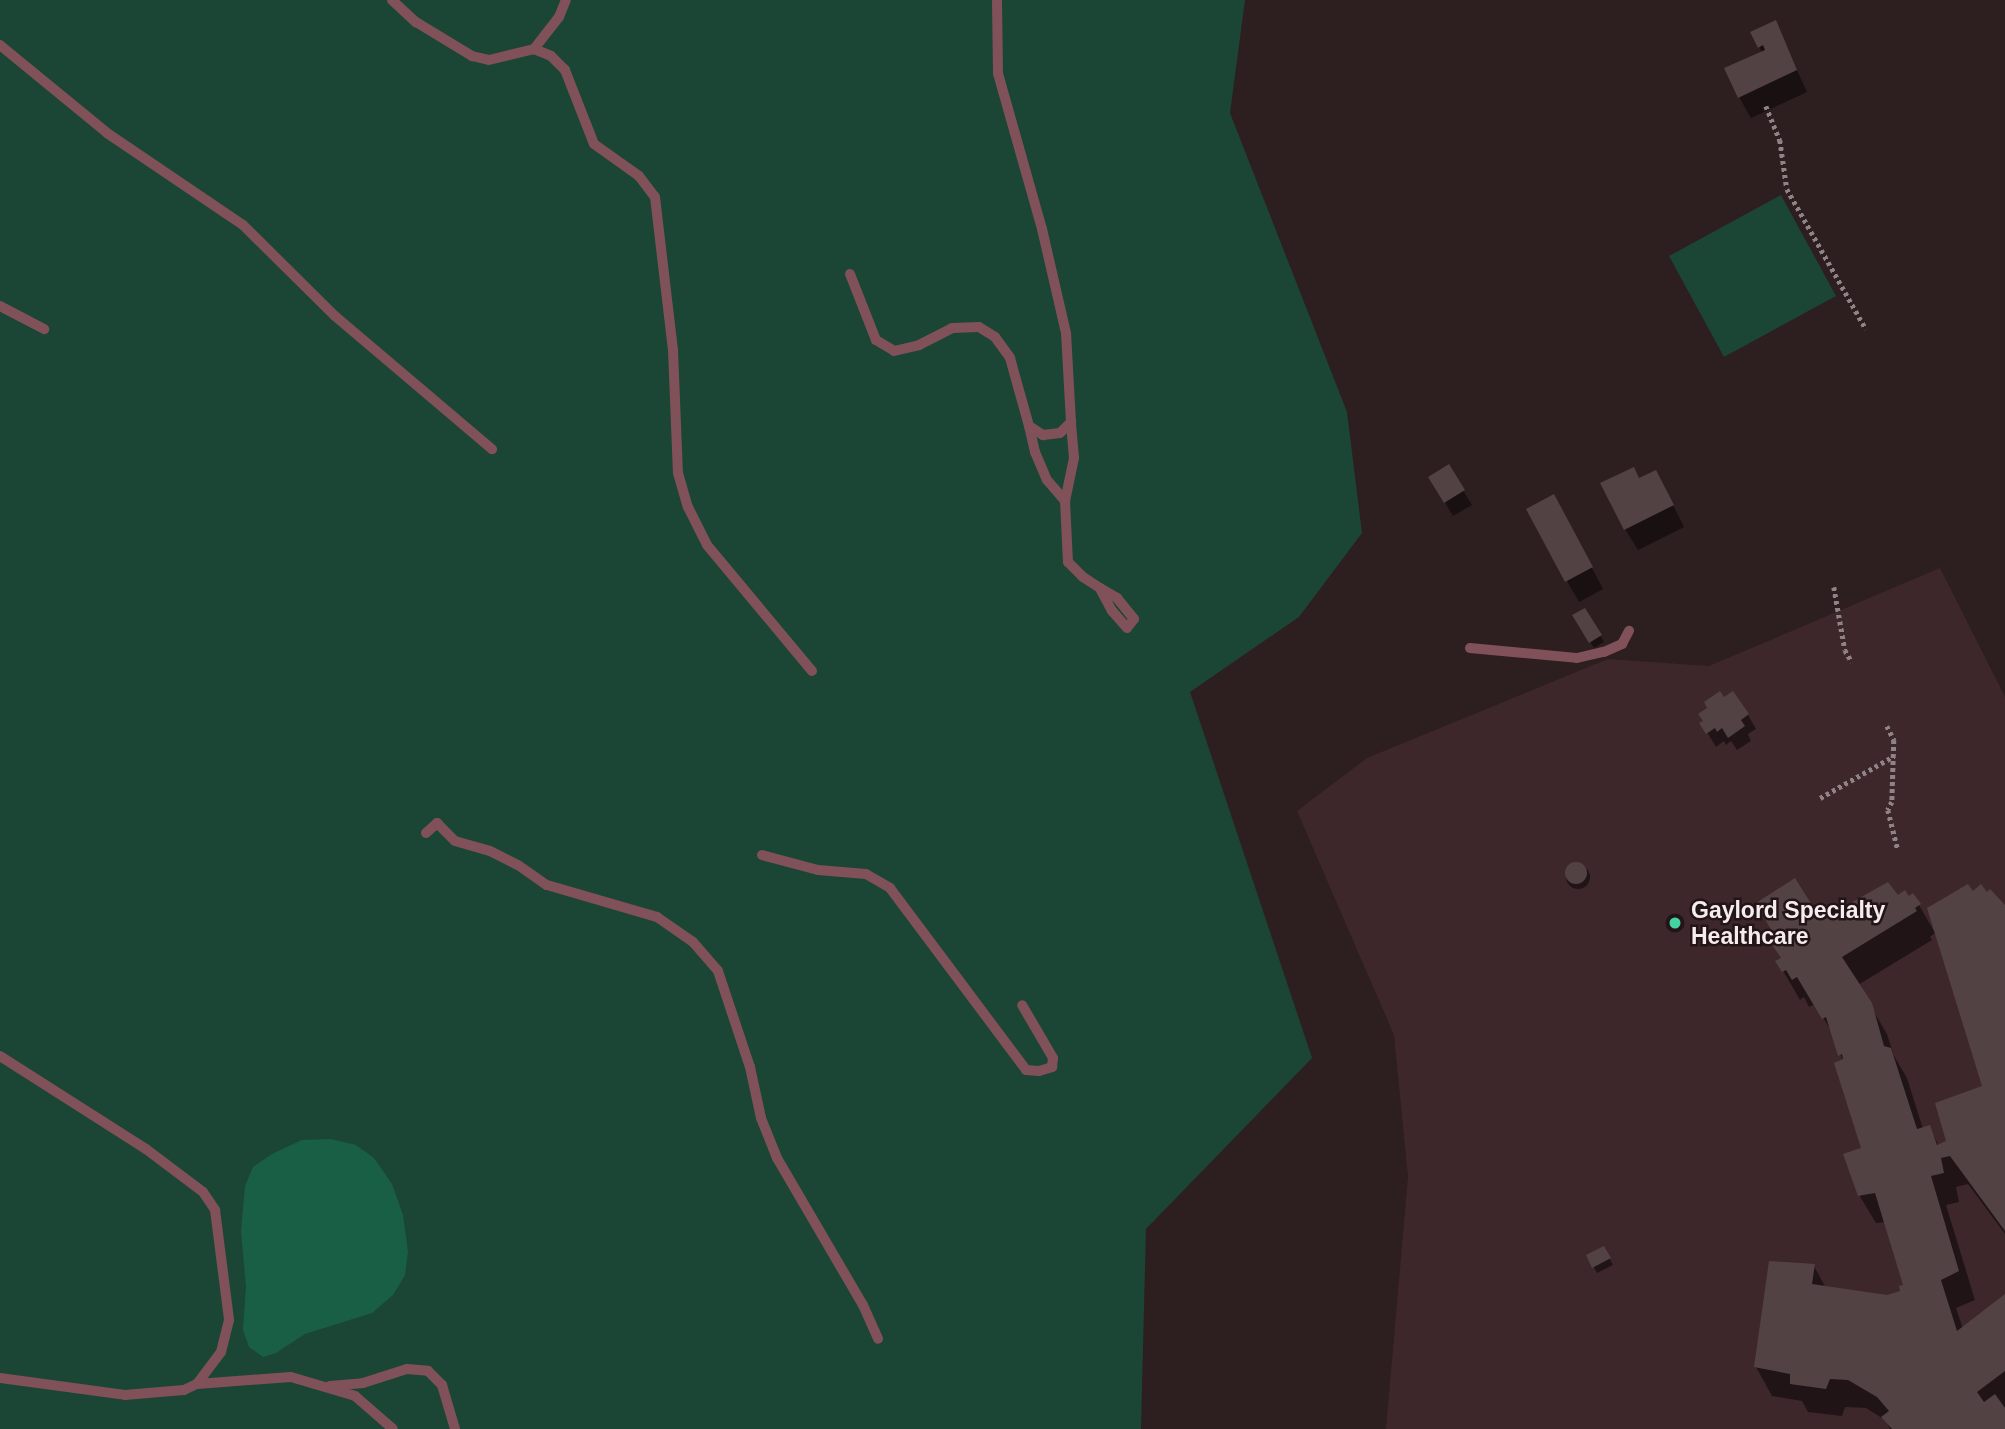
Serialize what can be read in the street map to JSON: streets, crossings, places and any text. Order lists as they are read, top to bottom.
{
  "places": ["Gaylord Specialty Healthcare"]
}
